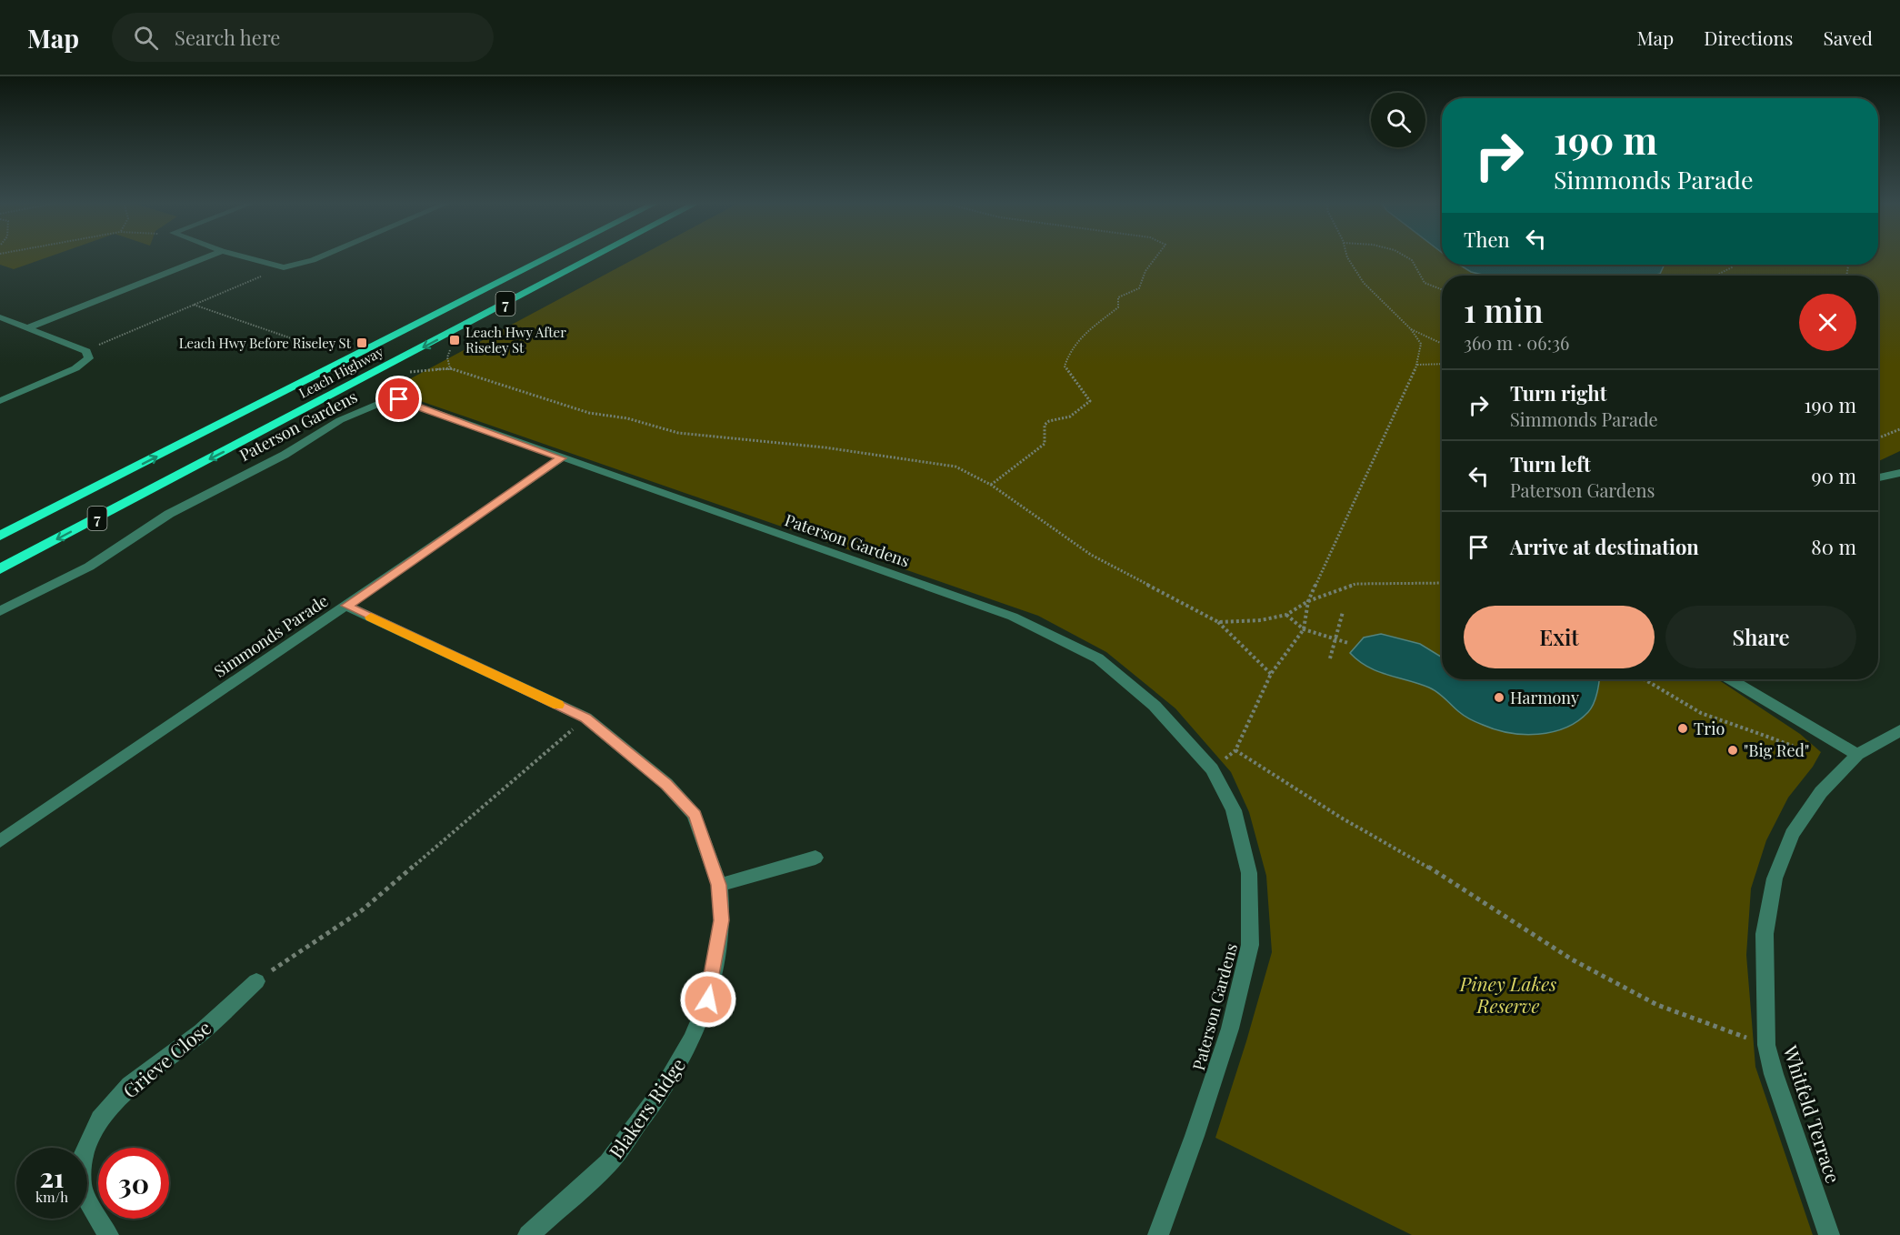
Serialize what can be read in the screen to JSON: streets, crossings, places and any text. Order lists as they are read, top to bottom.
{
  "streets": {
    "highway": ["7", "Leach Highway"],
    "street": [
      "Paterson Gardens",
      "Simmonds Parade",
      "Grieve Close",
      "Blakers Ridge",
      "Whitfeld Terrace"
    ]
  },
  "crossings": [
    ["Paterson Gardens", "Simmonds Parade"],
    ["Simmonds Parade", "Blakers Ridge"]
  ],
  "parks": ["Piney Lakes Reserve"],
  "places": {
    "transit": ["Leach Hwy After Riseley St", "Leach Hwy Before Riseley St"],
    "other": ["Harmony", "Trio", "\"Big Red\""]
  },
  "page": {
    "header": "Map",
    "search": "Search here",
    "nav": ["Map", "Directions", "Saved"],
    "turn": ["190 m", "Simmonds Parade"],
    "then": "Then",
    "heading": ["1 min", "360 m · 06:36"],
    "list": [
      {
        "name": "Turn right",
        "note": "Simmonds Parade",
        "value": "190 m"
      },
      {
        "name": "Turn left",
        "note": "Paterson Gardens",
        "value": "90 m"
      },
      {
        "name": "Arrive at destination",
        "value": "80 m"
      }
    ],
    "buttons": ["Exit", "Share"],
    "speed": "21 km/h",
    "limit": "30"
  }
}
